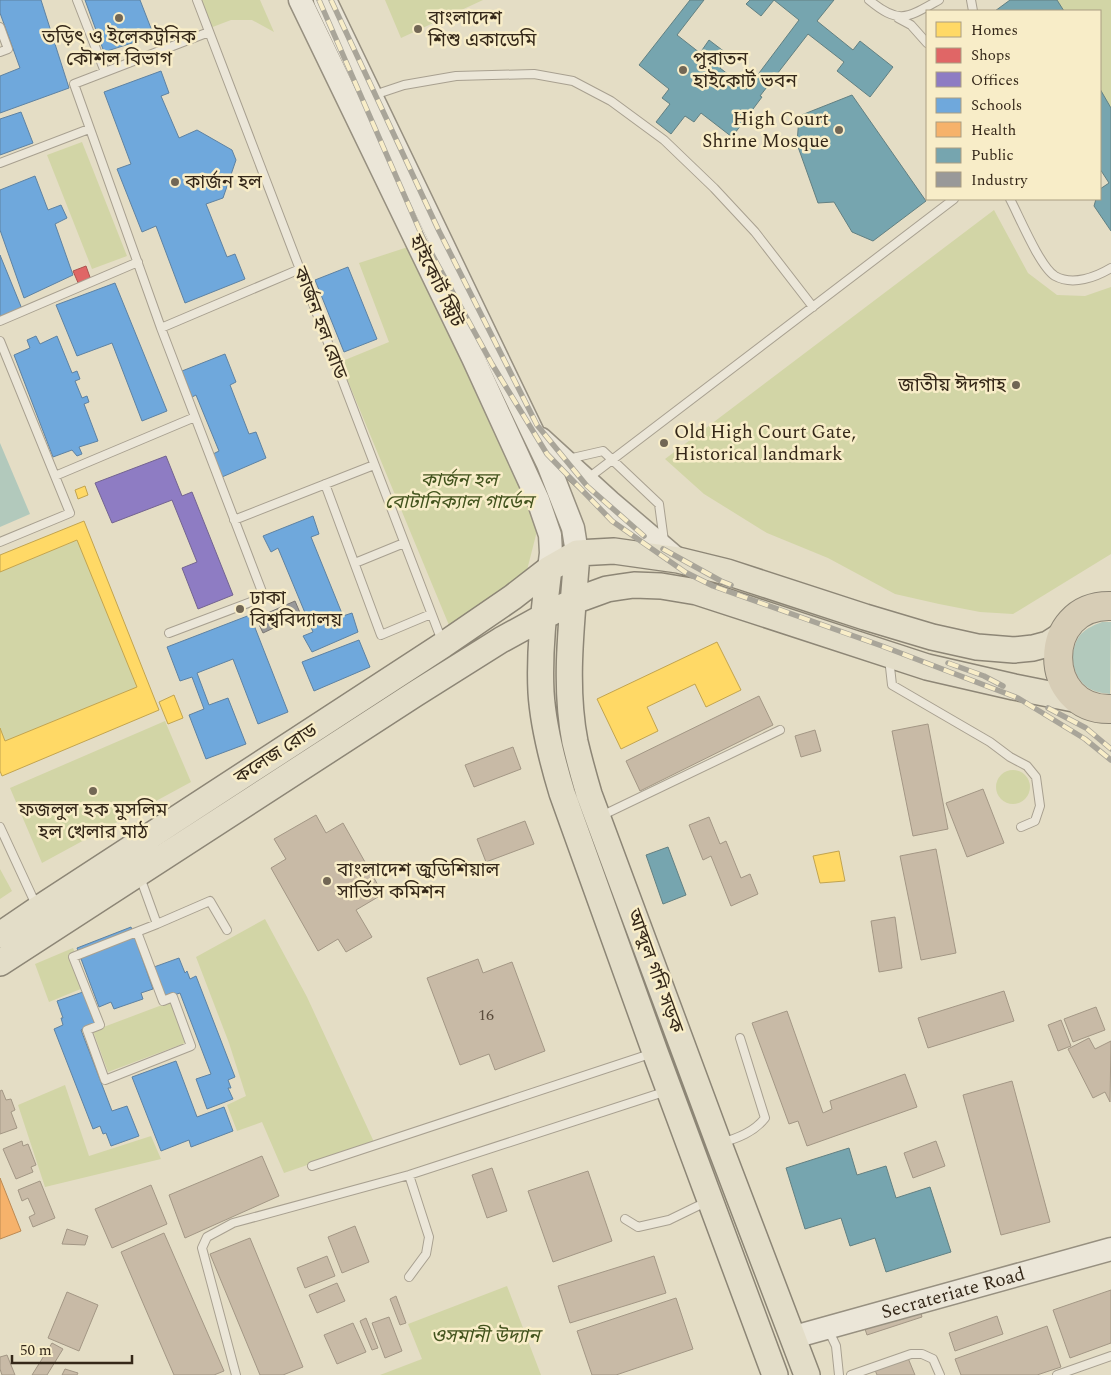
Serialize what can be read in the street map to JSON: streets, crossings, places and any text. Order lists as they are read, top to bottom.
{
  "streets": {
    "main road": [
      "হাইকোর্ট স্ট্রিট",
      "কলেজ রোড",
      "আব্দুল গনি সড়ক",
      "Secrateriate Road"
    ],
    "lane": ["কার্জন হল রোড"]
  },
  "crossings": [
    ["হাইকোর্ট স্ট্রিট", "কলেজ রোড"],
    ["হাইকোর্ট স্ট্রিট", "আব্দুল গনি সড়ক"],
    ["কার্জন হল রোড", "কলেজ রোড"],
    ["কলেজ রোড", "আব্দুল গনি সড়ক"],
    ["আব্দুল গনি সড়ক", "Secrateriate Road"]
  ],
  "parks": ["কার্জন হল বোটানিক্যাল গার্ডেন", "ওসমানী উদ্যান"],
  "places": [
    "তড়িৎ ও ইলেকট্রনিক কৌশল বিভাগ",
    "বাংলাদেশ শিশু একাডেমি",
    "পুরাতন হাইকোর্ট ভবন",
    "High Court Shrine Mosque",
    "কার্জন হল",
    "জাতীয় ঈদগাহ",
    "Old High Court Gate, Historical landmark",
    "ঢাকা বিশ্ববিদ্যালয়",
    "ফজলুল হক মুসলিম হল খেলার মাঠ",
    "বাংলাদেশ জুডিশিয়াল সার্ভিস কমিশন"
  ],
  "house_numbers": ["16"],
  "legend": [
    "Homes",
    "Shops",
    "Offices",
    "Schools",
    "Health",
    "Public",
    "Industry"
  ],
  "scale_bar": "50 m"
}
